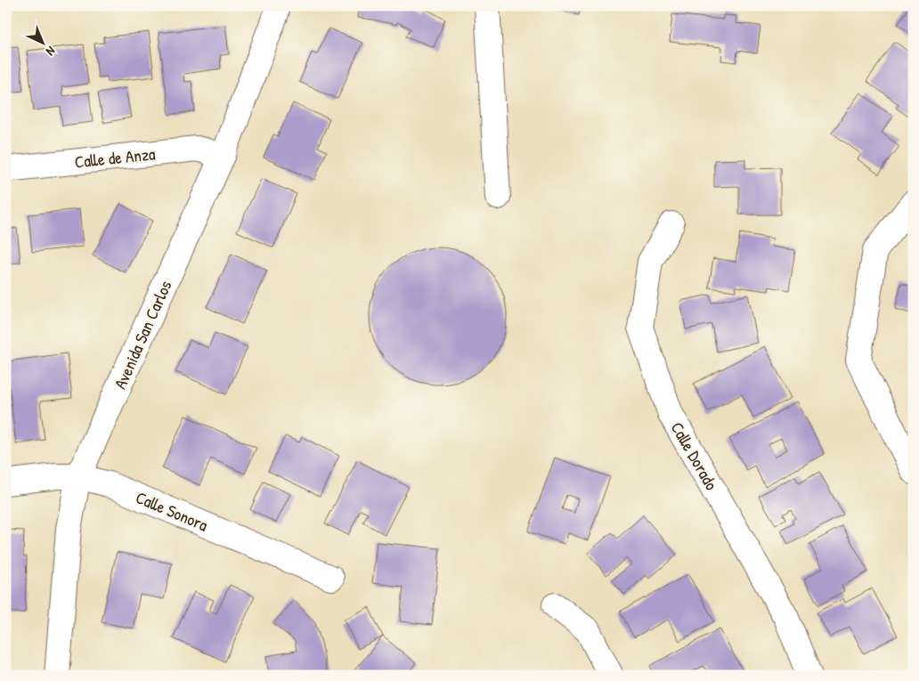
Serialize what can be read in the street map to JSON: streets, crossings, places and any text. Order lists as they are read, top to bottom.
{
  "streets": {
    "street": [
      "Calle de Anza",
      "Avenida San Carlos",
      "Calle Dorado",
      "Calle Sonora"
    ]
  },
  "crossings": [
    ["Calle de Anza", "Avenida San Carlos"],
    ["Avenida San Carlos", "Calle Sonora"]
  ],
  "north": "bottom right"
}
